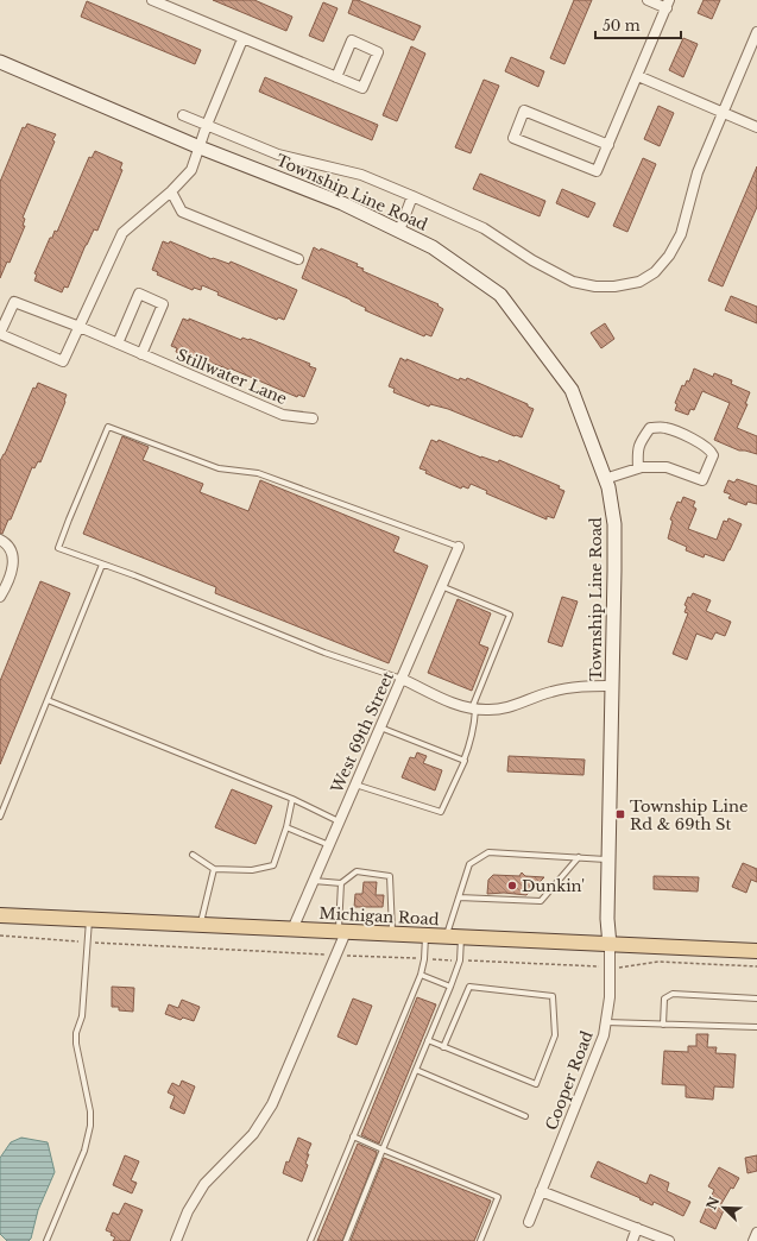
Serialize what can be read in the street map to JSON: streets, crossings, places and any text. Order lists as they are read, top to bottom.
{
  "streets": {
    "main road": ["Township Line Road", "Michigan Road"],
    "street": ["Stillwater Lane", "West 69th Street", "Cooper Road"]
  },
  "crossings": [
    ["Township Line Road", "Michigan Road"],
    ["Township Line Road", "Cooper Road"],
    ["West 69th Street", "Michigan Road"],
    ["Michigan Road", "Cooper Road"]
  ],
  "places": {
    "transit": ["Township Line Rd & 69th St"],
    "other": ["Dunkin'"]
  },
  "scale_bar": "50 m",
  "north": "top left"
}
